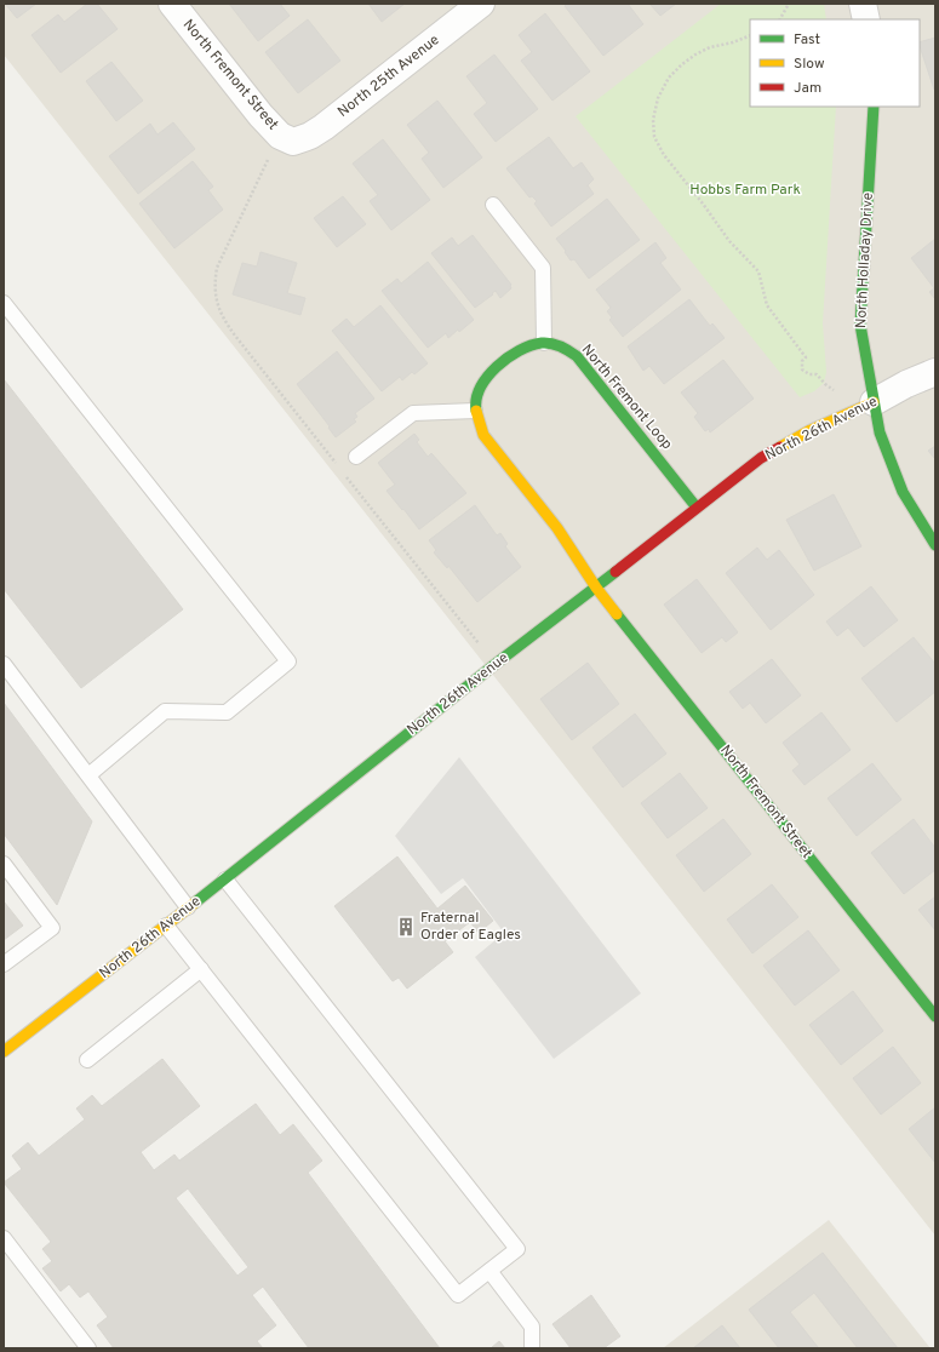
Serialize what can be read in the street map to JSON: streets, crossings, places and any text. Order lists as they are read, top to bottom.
{
  "streets": {
    "street": [
      "North Fremont Street",
      "North 25th Avenue",
      "North Holladay Drive",
      "North Fremont Loop",
      "North 26th Avenue"
    ]
  },
  "crossings": [
    ["North Fremont Street", "North 25th Avenue"],
    ["North Fremont Street", "North 26th Avenue"],
    ["North Holladay Drive", "North 26th Avenue"],
    ["North Fremont Loop", "North 26th Avenue"]
  ],
  "parks": ["Hobbs Farm Park"],
  "places": {
    "building": ["Fraternal Order of Eagles"]
  },
  "legend": ["Fast", "Slow", "Jam"]
}
